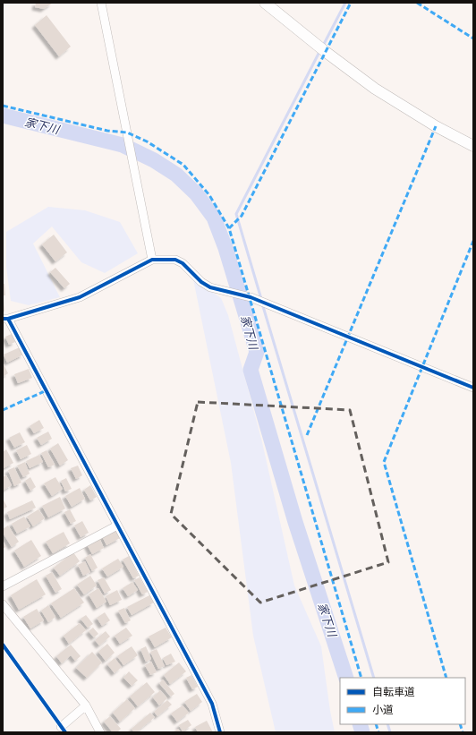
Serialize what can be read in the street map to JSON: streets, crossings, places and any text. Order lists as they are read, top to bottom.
{
  "water": ["家下川"],
  "legend": ["自転車道", "小道"]
}
